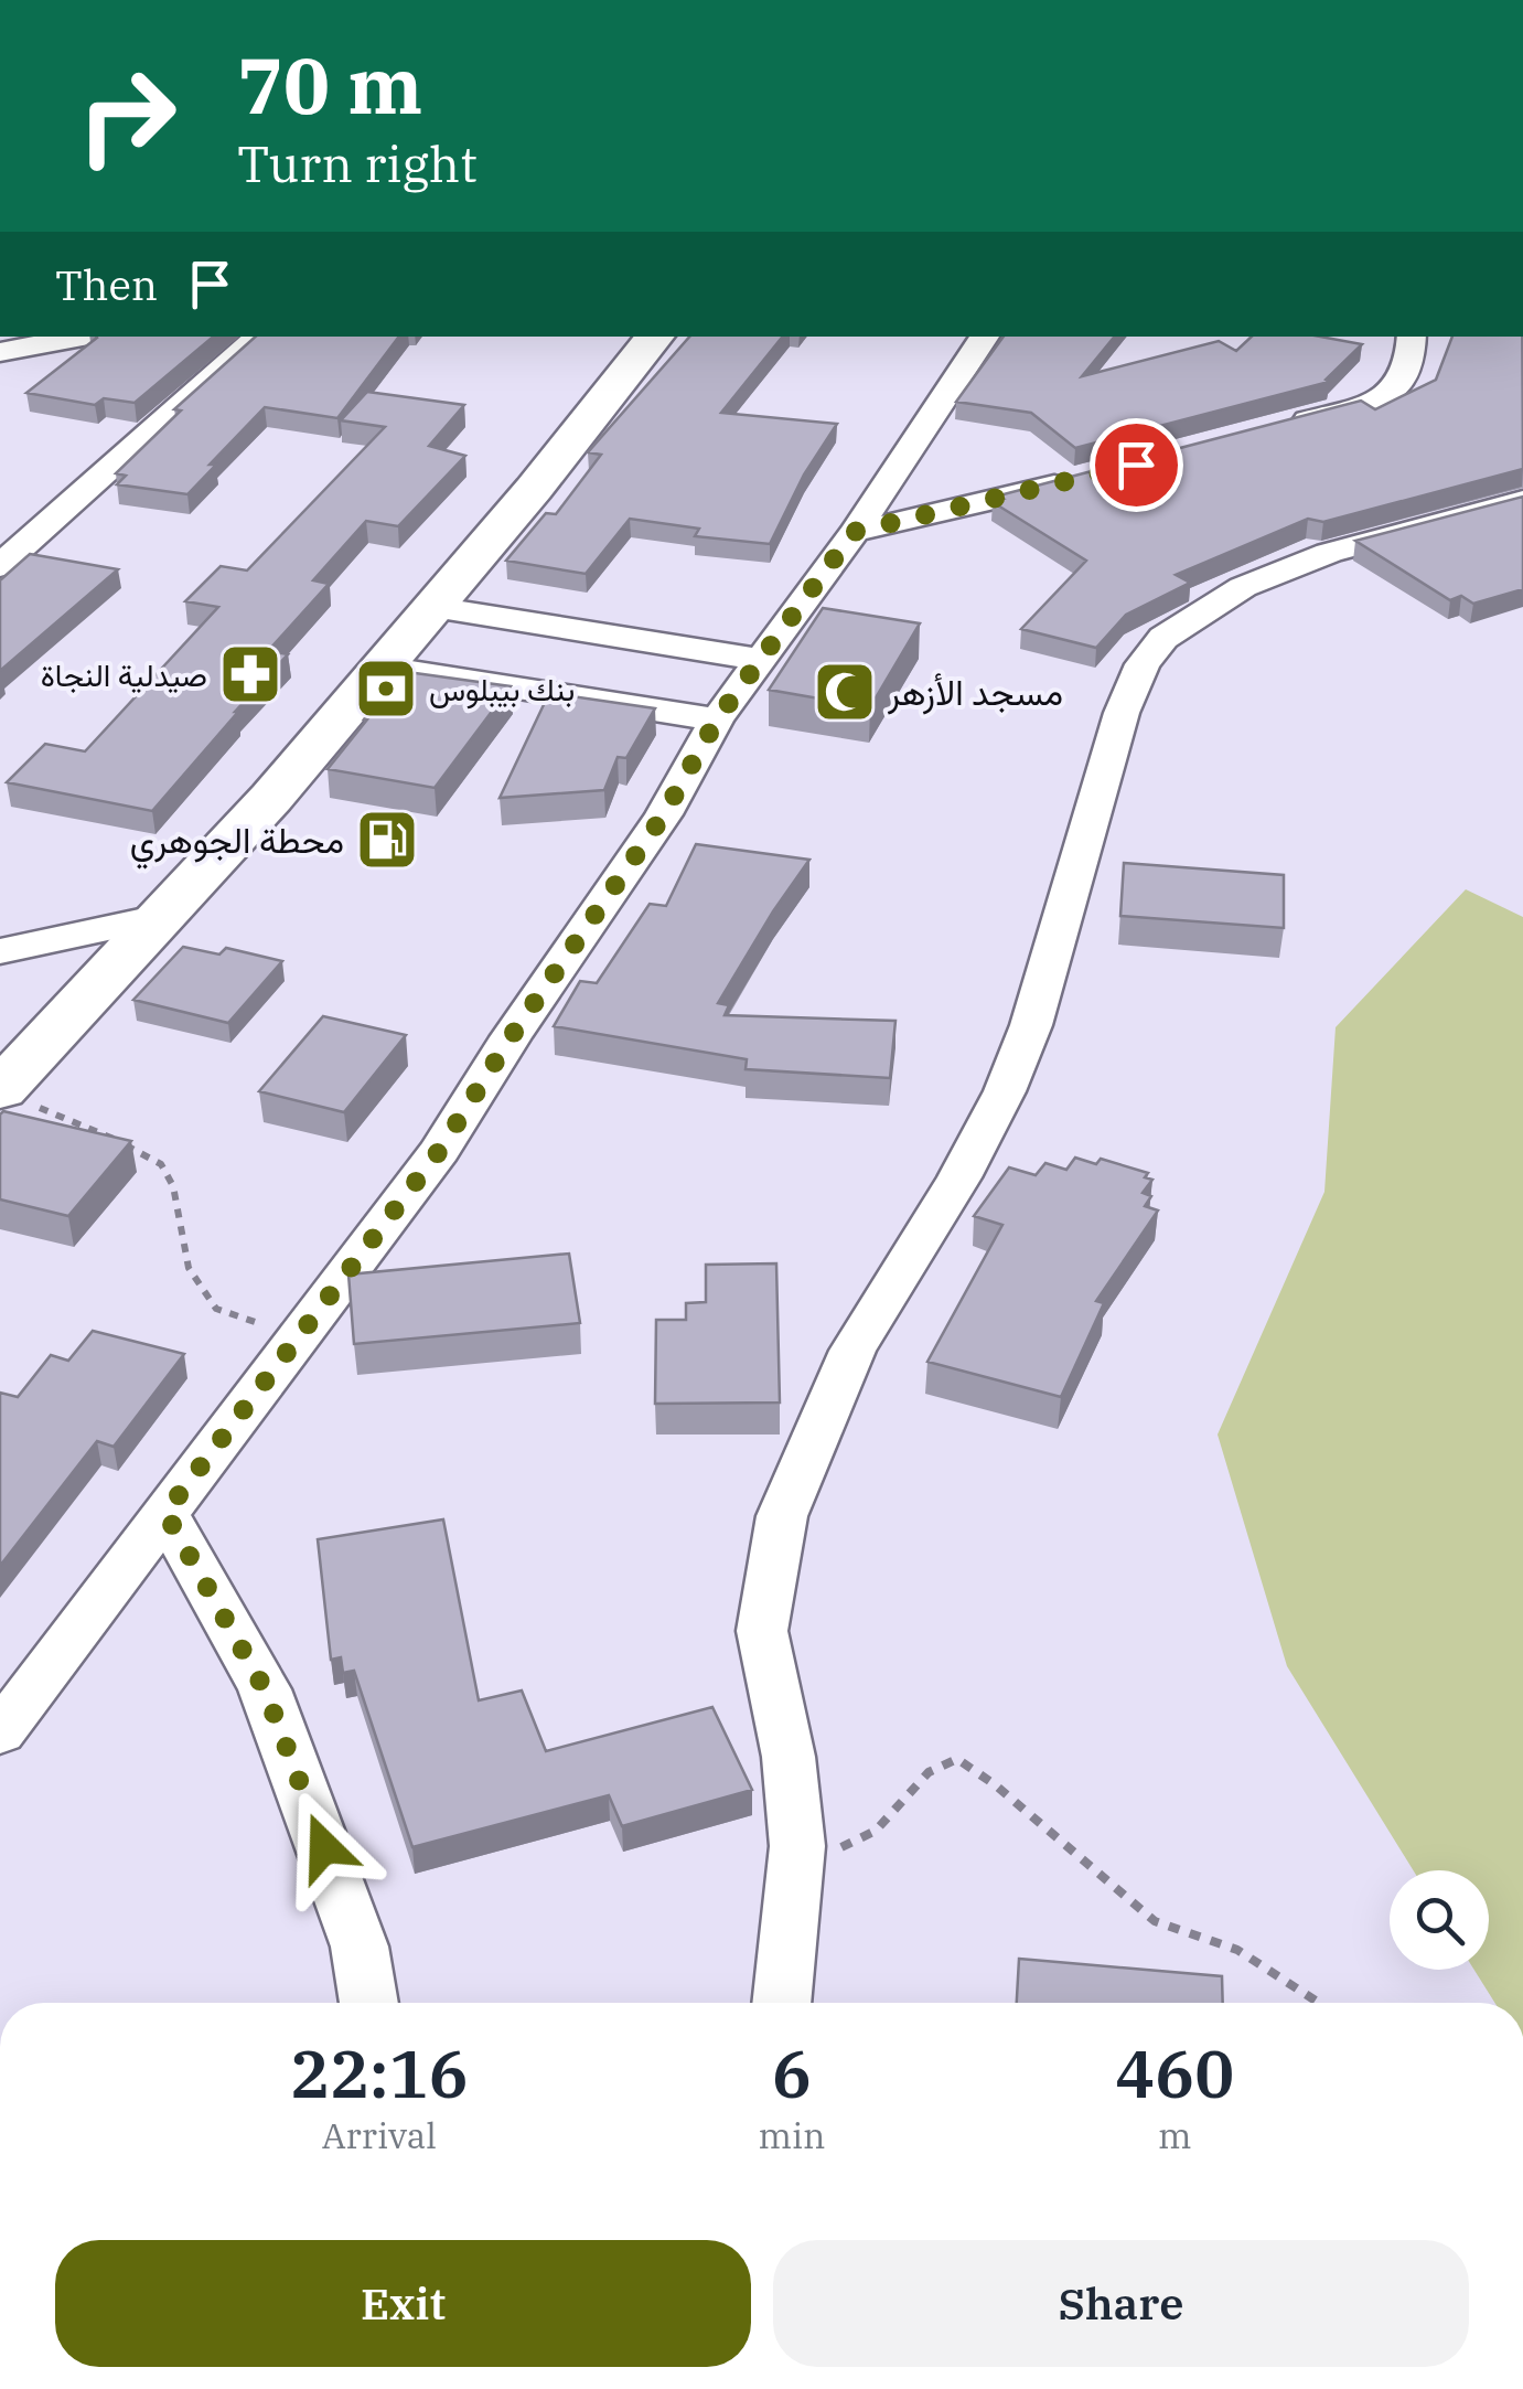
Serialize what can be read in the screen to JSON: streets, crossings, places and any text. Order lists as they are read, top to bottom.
{
  "places": {
    "pharmacy": ["صيدلية النجاة"],
    "bank": ["بنك بيبلوس"],
    "mosque": ["مسجد الأزهر"],
    "fuel station": ["محطة الجوهري"]
  },
  "page": {
    "turn": ["70 m", "Turn right"],
    "then": "Then",
    "eta": [
      "22:16",
      "Arrival",
      "6",
      "min",
      "460",
      "m"
    ],
    "buttons": ["Exit", "Share"]
  }
}
